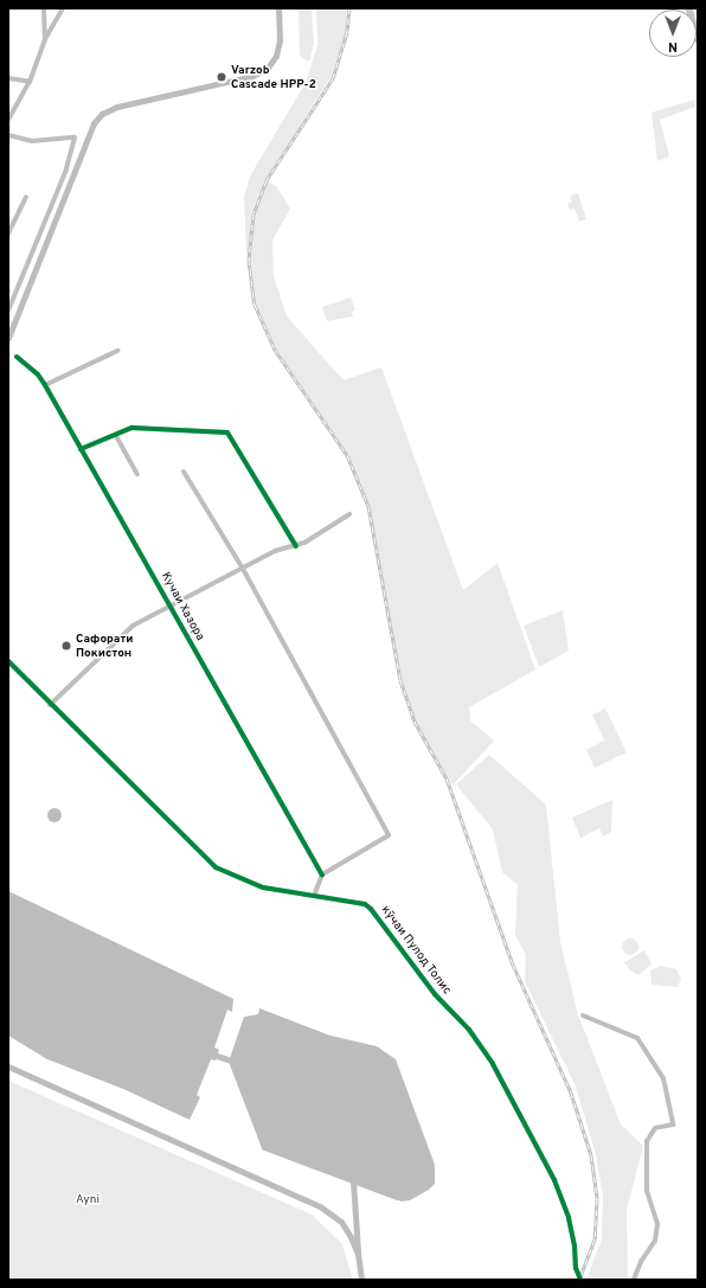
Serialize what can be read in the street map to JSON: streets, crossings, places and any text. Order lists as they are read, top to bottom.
{
  "streets": {
    "street": ["Кучаи Хазора", "кӯчаи Пулод Толис"]
  },
  "parks": ["Ayni"],
  "places": ["Varzob Cascade HPP-2", "Сафорати Покистон"],
  "north": "bottom"
}
